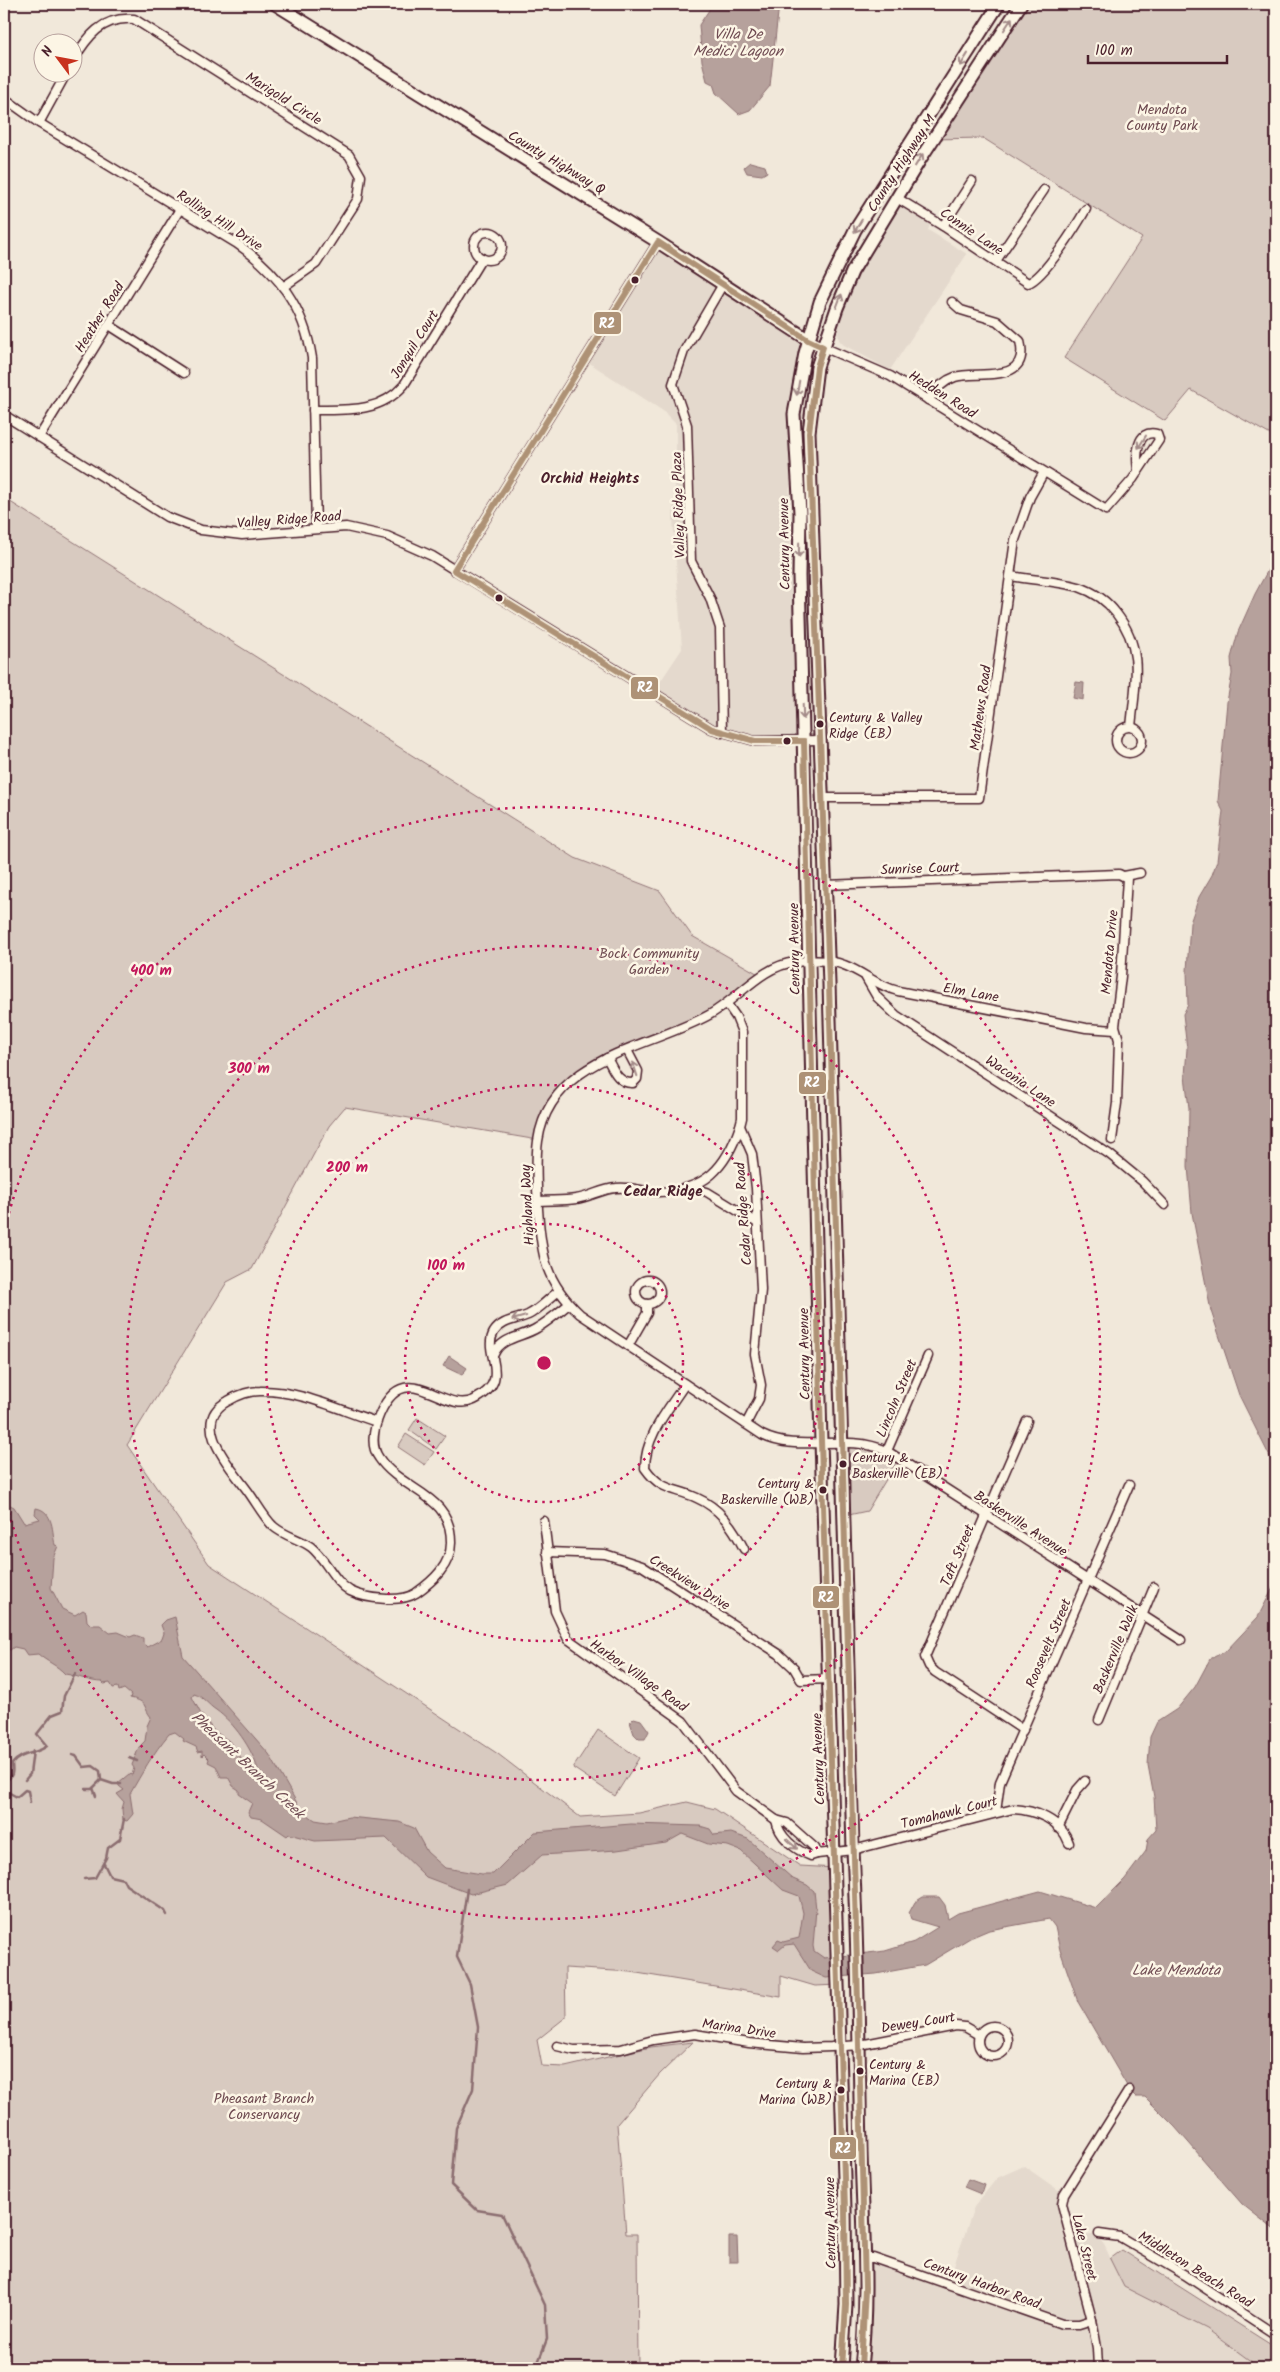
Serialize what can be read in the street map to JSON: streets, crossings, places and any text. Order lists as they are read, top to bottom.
{
  "streets": {
    "main road": ["County Highway Q", "County Highway M", "Century Avenue"],
    "street": [
      "Marigold Circle",
      "Rolling Hill Drive",
      "Connie Lane",
      "Heather Road",
      "Jonquil Court",
      "Hedden Road",
      "Valley Ridge Plaza",
      "Valley Ridge Road",
      "Mathews Road",
      "Sunrise Court",
      "Mendota Drive",
      "Elm Lane",
      "Waconia Lane",
      "Highland Way",
      "Cedar Ridge Road",
      "Lincoln Street",
      "Baskerville Avenue",
      "Taft Street",
      "Creekview Drive",
      "Roosevelt Street",
      "Baskerville Walk",
      "Harbor Village Road",
      "Tomahawk Court",
      "Dewey Court",
      "Marina Drive",
      "Lake Street",
      "Middleton Beach Road",
      "Century Harbor Road"
    ]
  },
  "crossings": [
    ["Marigold Circle", "Rolling Hill Drive"],
    ["County Highway Q", "County Highway M"],
    ["County Highway Q", "Hedden Road"],
    ["County Highway Q", "Valley Ridge Plaza"],
    ["County Highway Q", "Century Avenue"],
    ["County Highway M", "Connie Lane"],
    ["County Highway M", "Hedden Road"],
    ["County Highway M", "Century Avenue"],
    ["Rolling Hill Drive", "Heather Road"],
    ["Rolling Hill Drive", "Jonquil Court"],
    ["Rolling Hill Drive", "Valley Ridge Road"],
    ["Heather Road", "Valley Ridge Road"],
    ["Hedden Road", "Mathews Road"],
    ["Valley Ridge Plaza", "Valley Ridge Road"],
    ["Valley Ridge Road", "Century Avenue"],
    ["Century Avenue", "Highland Way"],
    ["Century Avenue", "Creekview Drive"],
    ["Century Avenue", "Harbor Village Road"],
    ["Century Avenue", "Marina Drive"],
    ["Sunrise Court", "Mendota Drive"],
    ["Mendota Drive", "Elm Lane"],
    ["Elm Lane", "Waconia Lane"],
    ["Elm Lane", "Highland Way"],
    ["Highland Way", "Cedar Ridge Road"],
    ["Highland Way", "Baskerville Avenue"],
    ["Lincoln Street", "Baskerville Avenue"],
    ["Baskerville Avenue", "Taft Street"],
    ["Baskerville Avenue", "Roosevelt Street"],
    ["Baskerville Avenue", "Baskerville Walk"],
    ["Taft Street", "Roosevelt Street"],
    ["Creekview Drive", "Harbor Village Road"],
    ["Roosevelt Street", "Tomahawk Court"],
    ["Harbor Village Road", "Tomahawk Court"],
    ["Dewey Court", "Marina Drive"],
    ["Lake Street", "Century Harbor Road"]
  ],
  "districts": ["Orchid Heights", "Cedar Ridge"],
  "water": ["Villa De Medici Lagoon", "Pheasant Branch Creek", "Lake Mendota"],
  "parks": ["Mendota County Park", "Bock Community Garden", "Pheasant Branch Conservancy"],
  "places": [
    "Century & Valley Ridge (EB)",
    "Century & Baskerville (EB)",
    "Century & Baskerville (WB)",
    "Century & Marina (EB)",
    "Century & Marina (WB)"
  ],
  "lines": ["transit line R2"],
  "scale_bar": "100 m",
  "north": "top left",
  "rings": [
    "400 m",
    "300 m",
    "200 m",
    "100 m"
  ]
}
